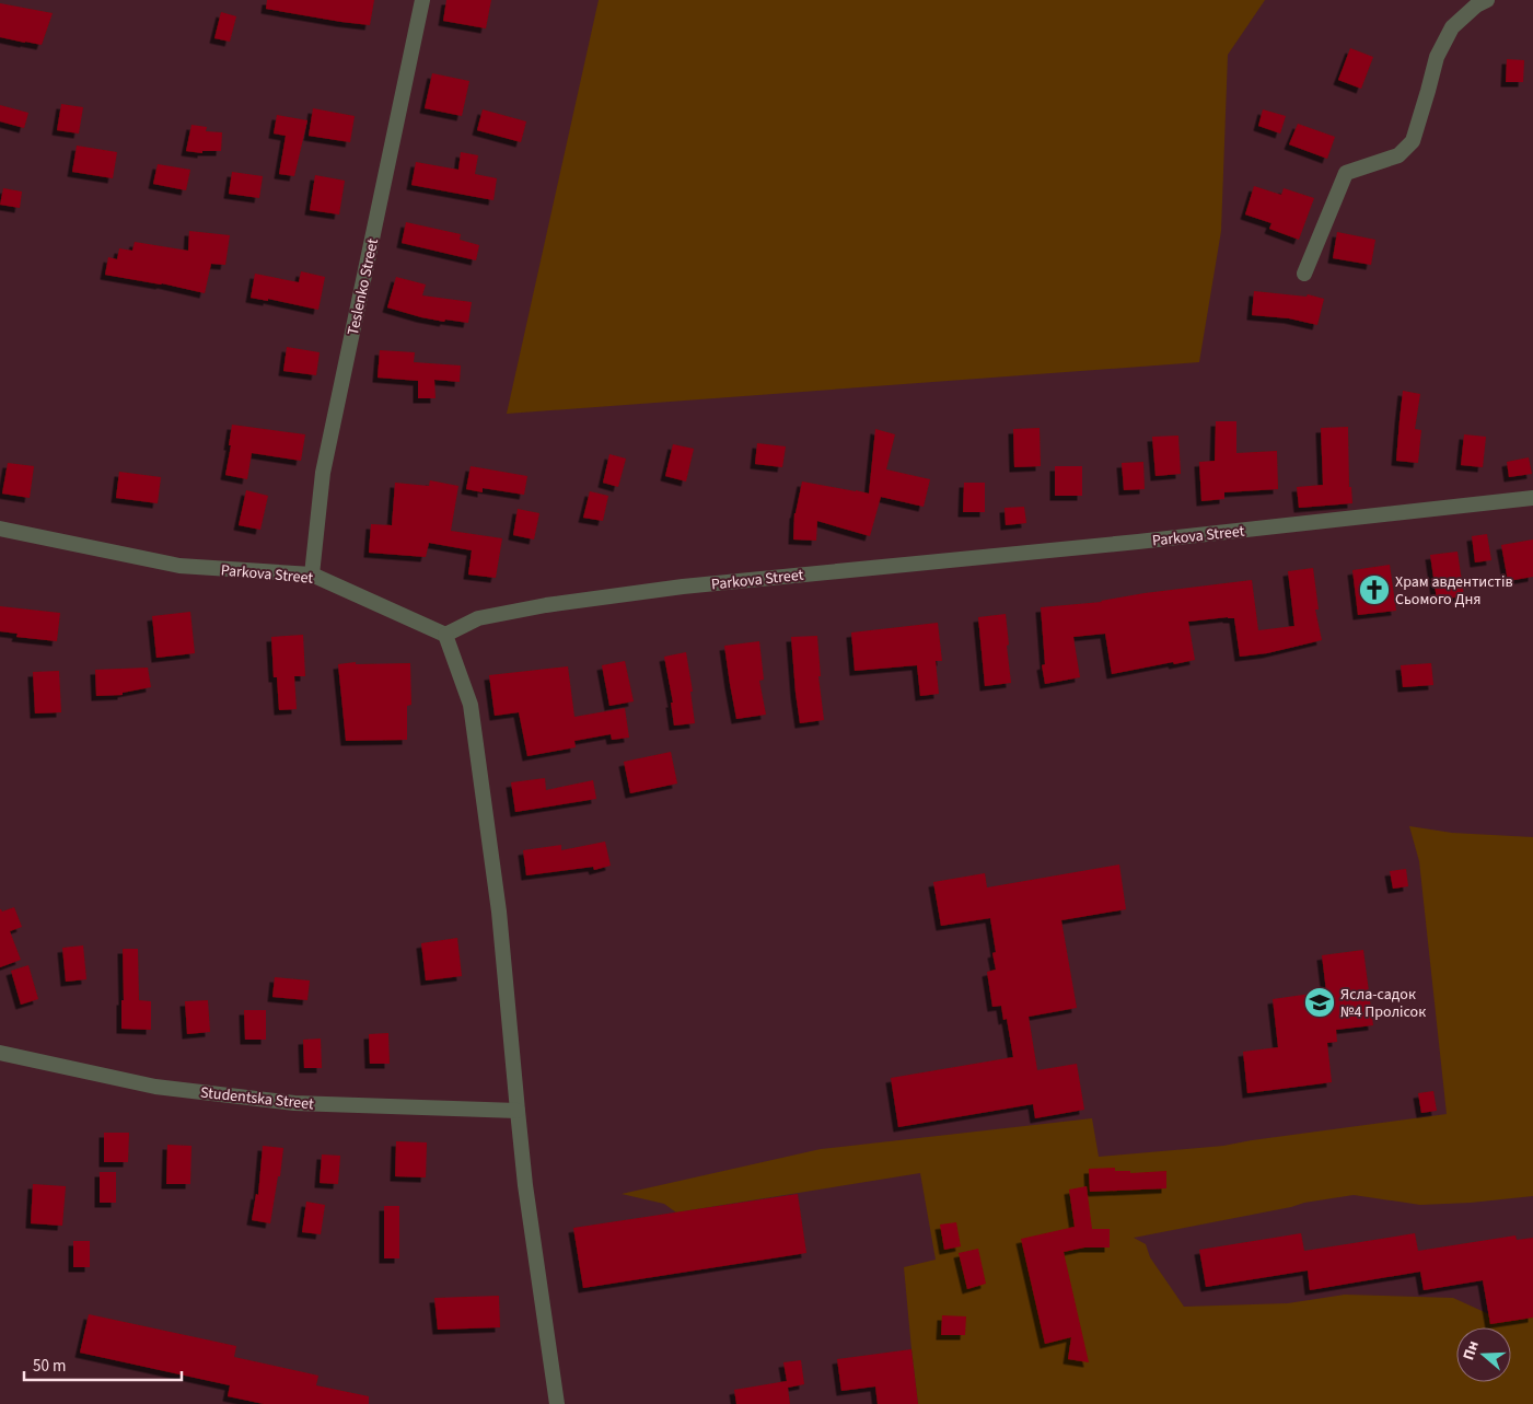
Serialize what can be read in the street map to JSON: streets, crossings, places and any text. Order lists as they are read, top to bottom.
{
  "streets": {
    "street": ["Teslenko Street", "Parkova Street", "Studentska Street"]
  },
  "crossings": [
    ["Teslenko Street", "Parkova Street"]
  ],
  "places": {
    "church": ["Храм авдентистів Сьомого Дня"],
    "school or university": ["Ясла-садок №4 Пролісок"]
  },
  "scale_bar": "50 m",
  "north": "left"
}
